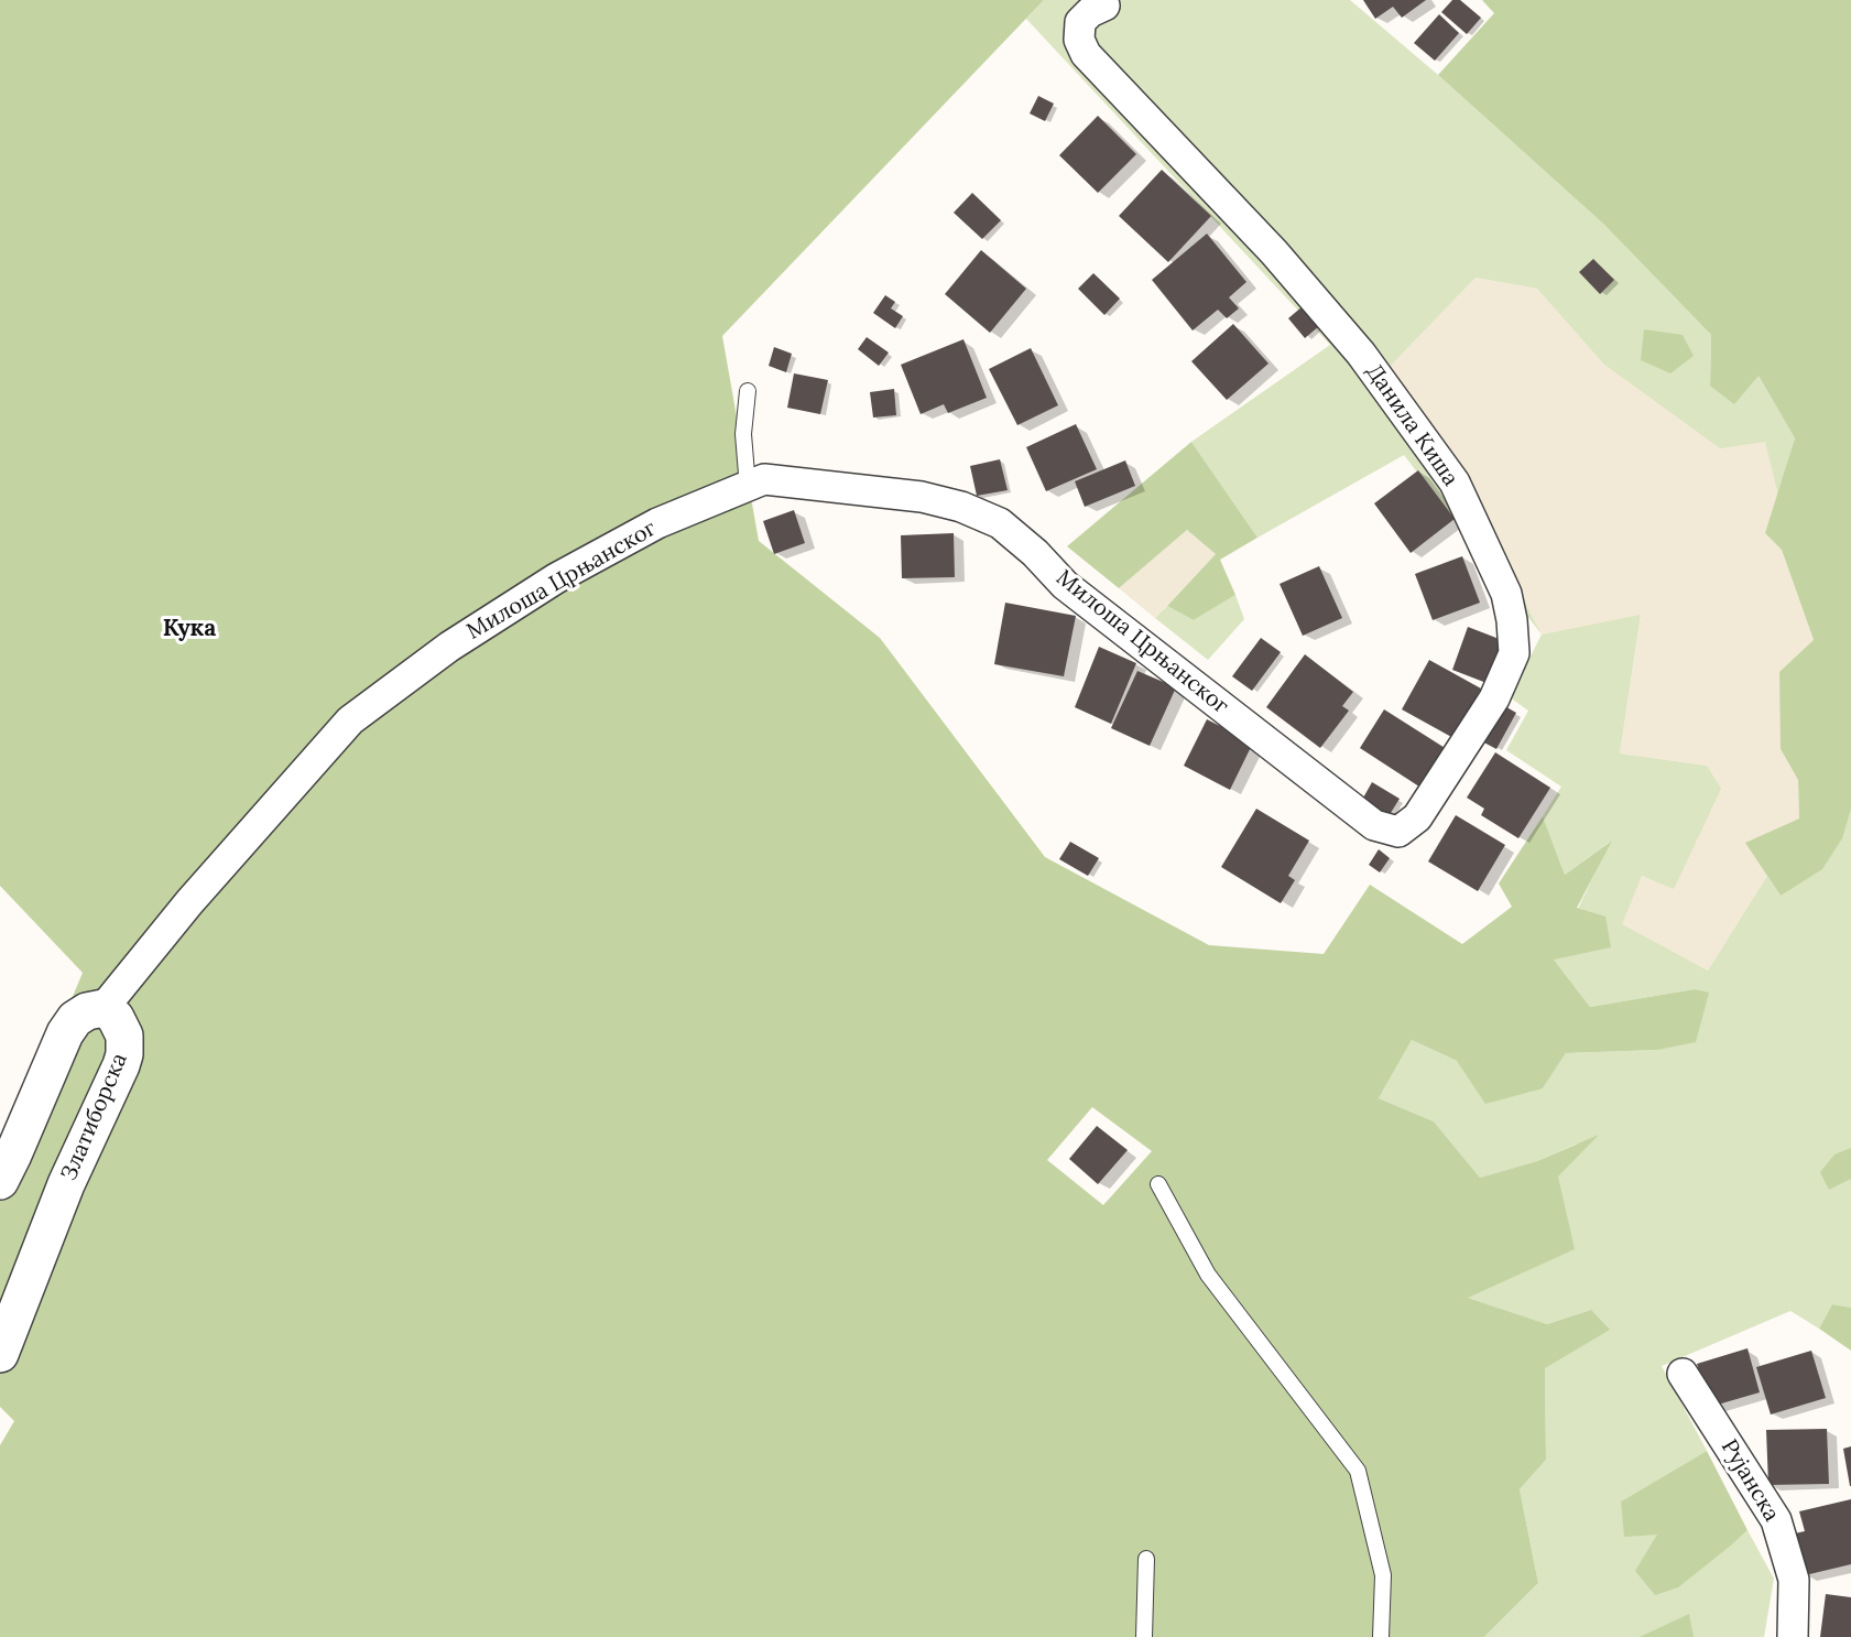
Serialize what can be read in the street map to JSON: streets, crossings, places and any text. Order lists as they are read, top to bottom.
{
  "streets": {
    "street": [
      "Данила Киша",
      "Милоша Црњанског",
      "Златиборска",
      "Рујанска"
    ]
  },
  "crossings": [
    ["Данила Киша", "Милоша Црњанског"],
    ["Милоша Црњанског", "Златиборска"]
  ],
  "districts": ["Кука"]
}
